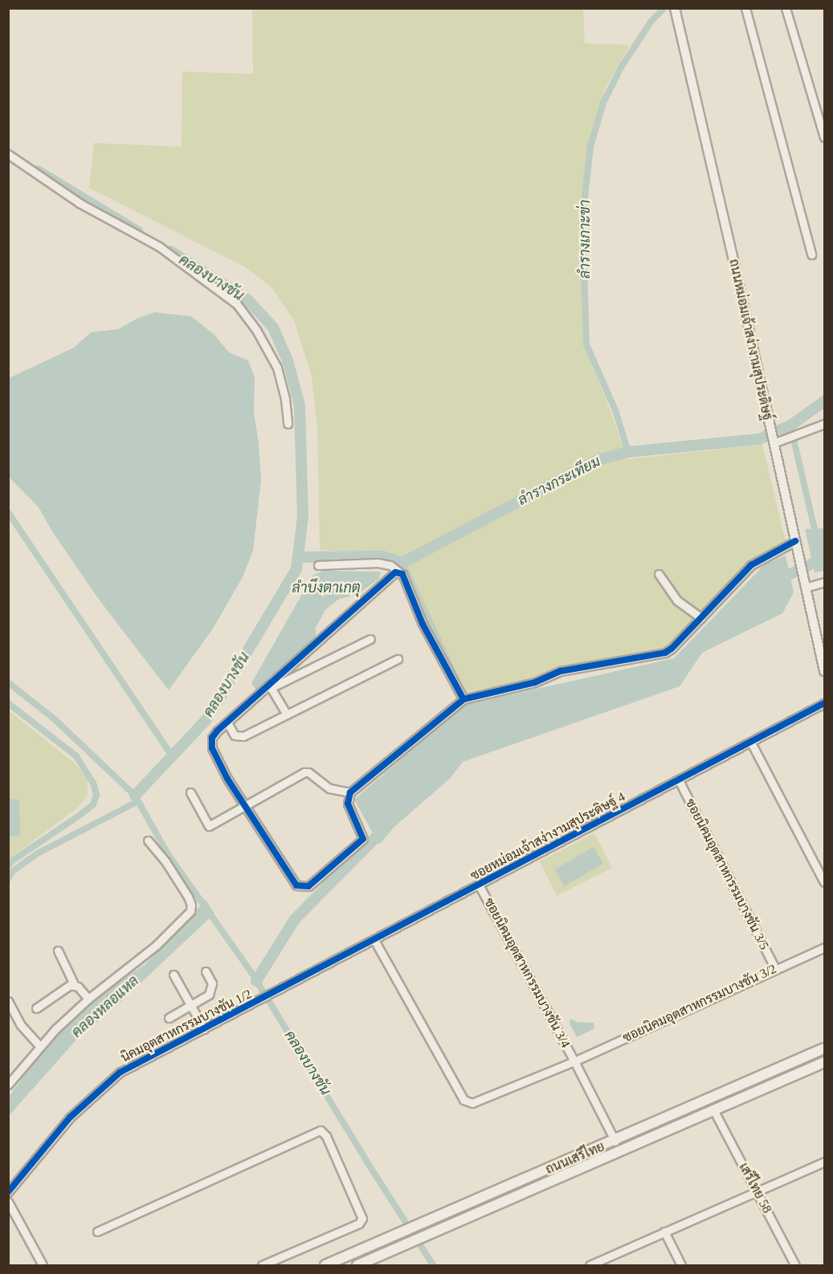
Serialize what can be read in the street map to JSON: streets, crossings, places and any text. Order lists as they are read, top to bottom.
{
  "streets": {
    "main road": ["ถนนเสรีไทย"],
    "street": [
      "ถนนหม่อมเจ้าสง่างามสุประดิษฐ์",
      "ซอยหม่อมเจ้าสง่างามสุประดิษฐ์ 4",
      "ซอยนิคมอุตสาหกรรมบางชัน 3/5",
      "ซอยนิคมอุตสาหกรรมบางชัน 3/4",
      "ซอยนิคมอุตสาหกรรมบางชัน 3/2",
      "นิคมอุตสาหกรรมบางชัน 1/2",
      "เสรีไทย 58"
    ]
  },
  "crossings": [
    ["ซอยหม่อมเจ้าสง่างามสุประดิษฐ์ 4", "ซอยนิคมอุตสาหกรรมบางชัน 3/5"],
    ["ซอยหม่อมเจ้าสง่างามสุประดิษฐ์ 4", "ซอยนิคมอุตสาหกรรมบางชัน 3/4"],
    ["ซอยหม่อมเจ้าสง่างามสุประดิษฐ์ 4", "ซอยนิคมอุตสาหกรรมบางชัน 3/2"],
    ["ซอยหม่อมเจ้าสง่างามสุประดิษฐ์ 4", "นิคมอุตสาหกรรมบางชัน 1/2"],
    ["ซอยนิคมอุตสาหกรรมบางชัน 3/5", "ซอยนิคมอุตสาหกรรมบางชัน 3/2"],
    ["ซอยนิคมอุตสาหกรรมบางชัน 3/4", "ซอยนิคมอุตสาหกรรมบางชัน 3/2"],
    ["ซอยนิคมอุตสาหกรรมบางชัน 3/4", "ถนนเสรีไทย"],
    ["ถนนเสรีไทย", "เสรีไทย 58"]
  ],
  "water": [
    "ลำรางเกาะข่า",
    "คลองบางชัน",
    "ลำรางกระเทียม",
    "ลำบึงตาเกตุ",
    "คลองหลอแหล"
  ]
}
